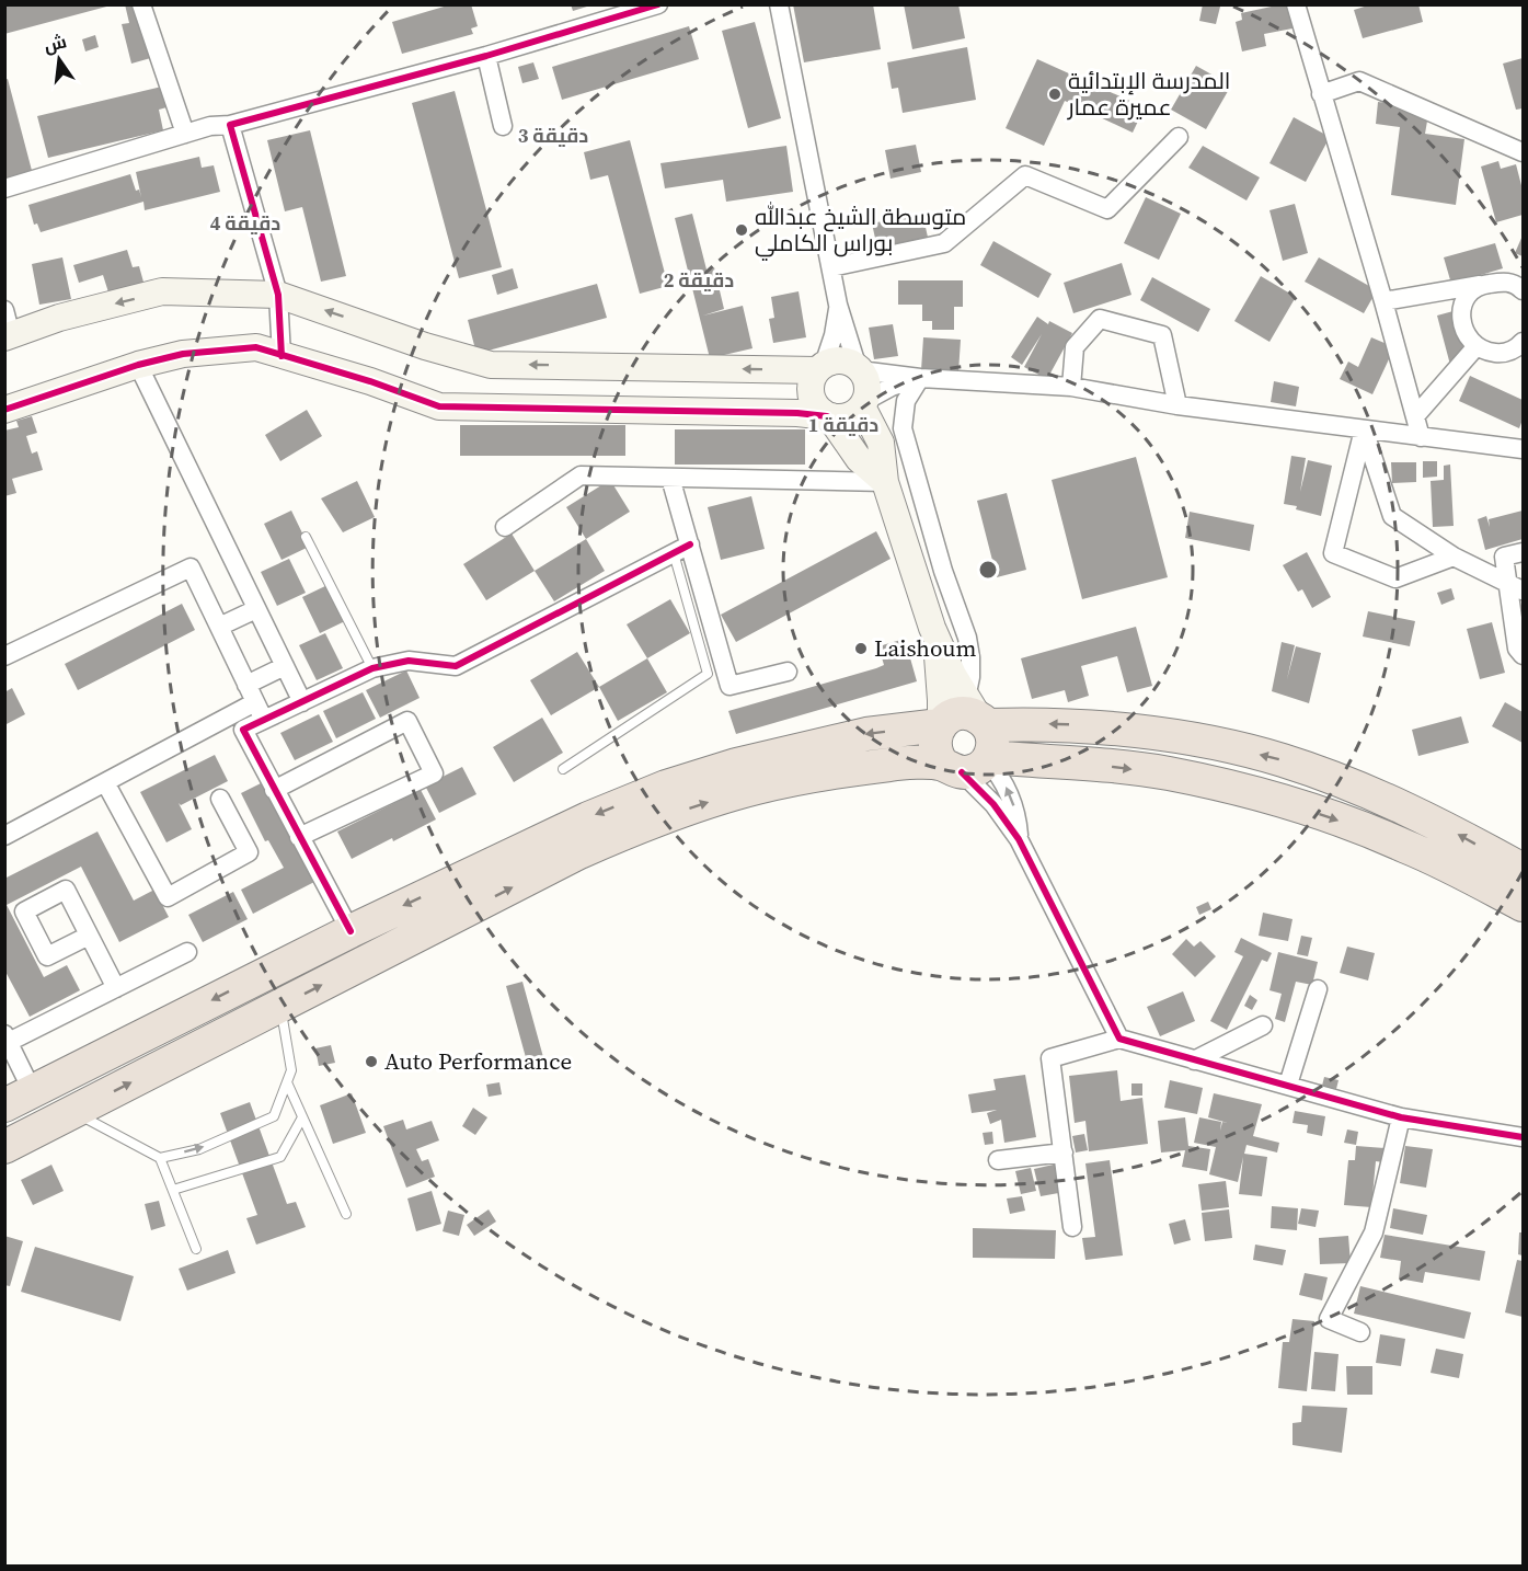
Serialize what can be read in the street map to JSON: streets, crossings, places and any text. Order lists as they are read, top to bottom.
{
  "places": [
    "المدرسة الإبتدائية عميرة عمار",
    "متوسطة الشيخ عبدالله بوراس الكاملي",
    "Laishoum",
    "Auto Performance"
  ],
  "north": "top",
  "rings": [
    "3 دقيقة",
    "4 دقيقة",
    "2 دقيقة",
    "1 دقيقة"
  ]
}
